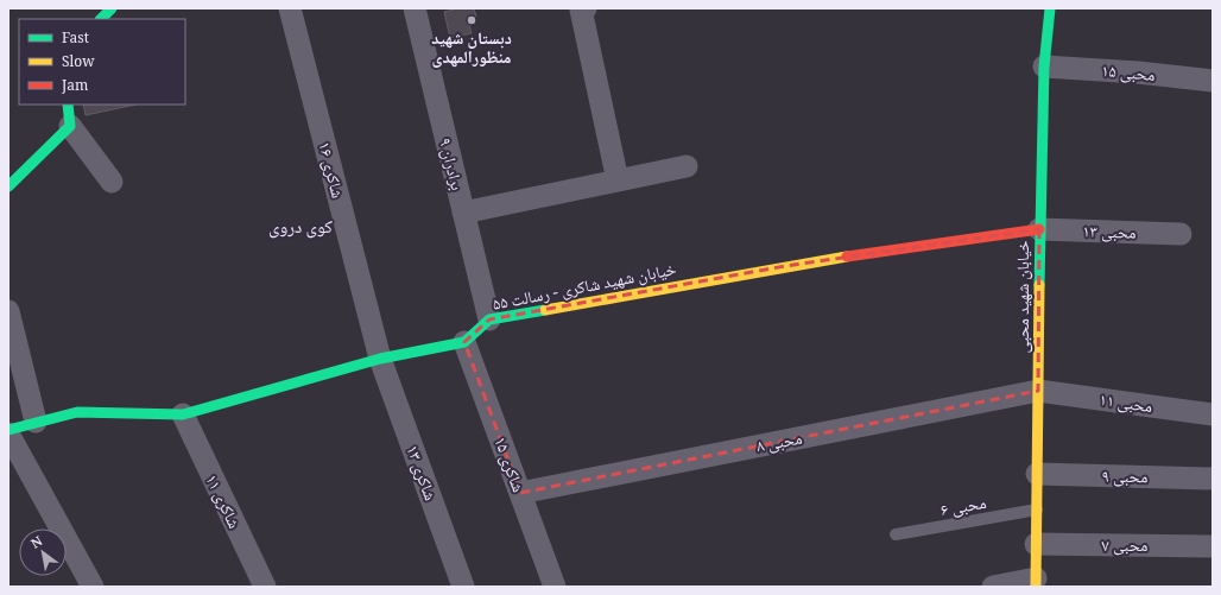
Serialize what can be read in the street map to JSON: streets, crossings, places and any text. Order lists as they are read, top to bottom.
{
  "streets": {
    "street": [
      "محبی ۱۵",
      "برادران ۹",
      "شاکری ۱۶",
      "محبی ۱۳",
      "خیابان شهید شاکری - رسالت ۵۵",
      "خیابان شهید محبی",
      "محبی ۱۱",
      "محبی ۸",
      "شاکری ۱۵",
      "شاکری ۱۳",
      "محبی ۹",
      "شاکری ۱۱",
      "محبی ۷"
    ],
    "lane": ["محبی ۶"]
  },
  "crossings": [
    ["محبی ۱۵", "خیابان شهید محبی"],
    ["برادران ۹", "خیابان شهید شاکری - رسالت ۵۵"],
    ["شاکری ۱۶", "شاکری ۱۳"],
    ["محبی ۱۳", "خیابان شهید شاکری - رسالت ۵۵"],
    ["محبی ۱۳", "خیابان شهید محبی"],
    ["خیابان شهید شاکری - رسالت ۵۵", "خیابان شهید محبی"],
    ["خیابان شهید شاکری - رسالت ۵۵", "شاکری ۱۵"],
    ["خیابان شهید محبی", "محبی ۱۱"],
    ["خیابان شهید محبی", "محبی ۸"],
    ["خیابان شهید محبی", "محبی ۹"],
    ["خیابان شهید محبی", "محبی ۶"],
    ["خیابان شهید محبی", "محبی ۷"],
    ["محبی ۱۱", "محبی ۸"],
    ["محبی ۸", "شاکری ۱۵"]
  ],
  "districts": ["کوی دروی"],
  "places": ["دبستان شهید منظورالمهدی"],
  "legend": ["Fast", "Slow", "Jam"],
  "north": "top left"
}
